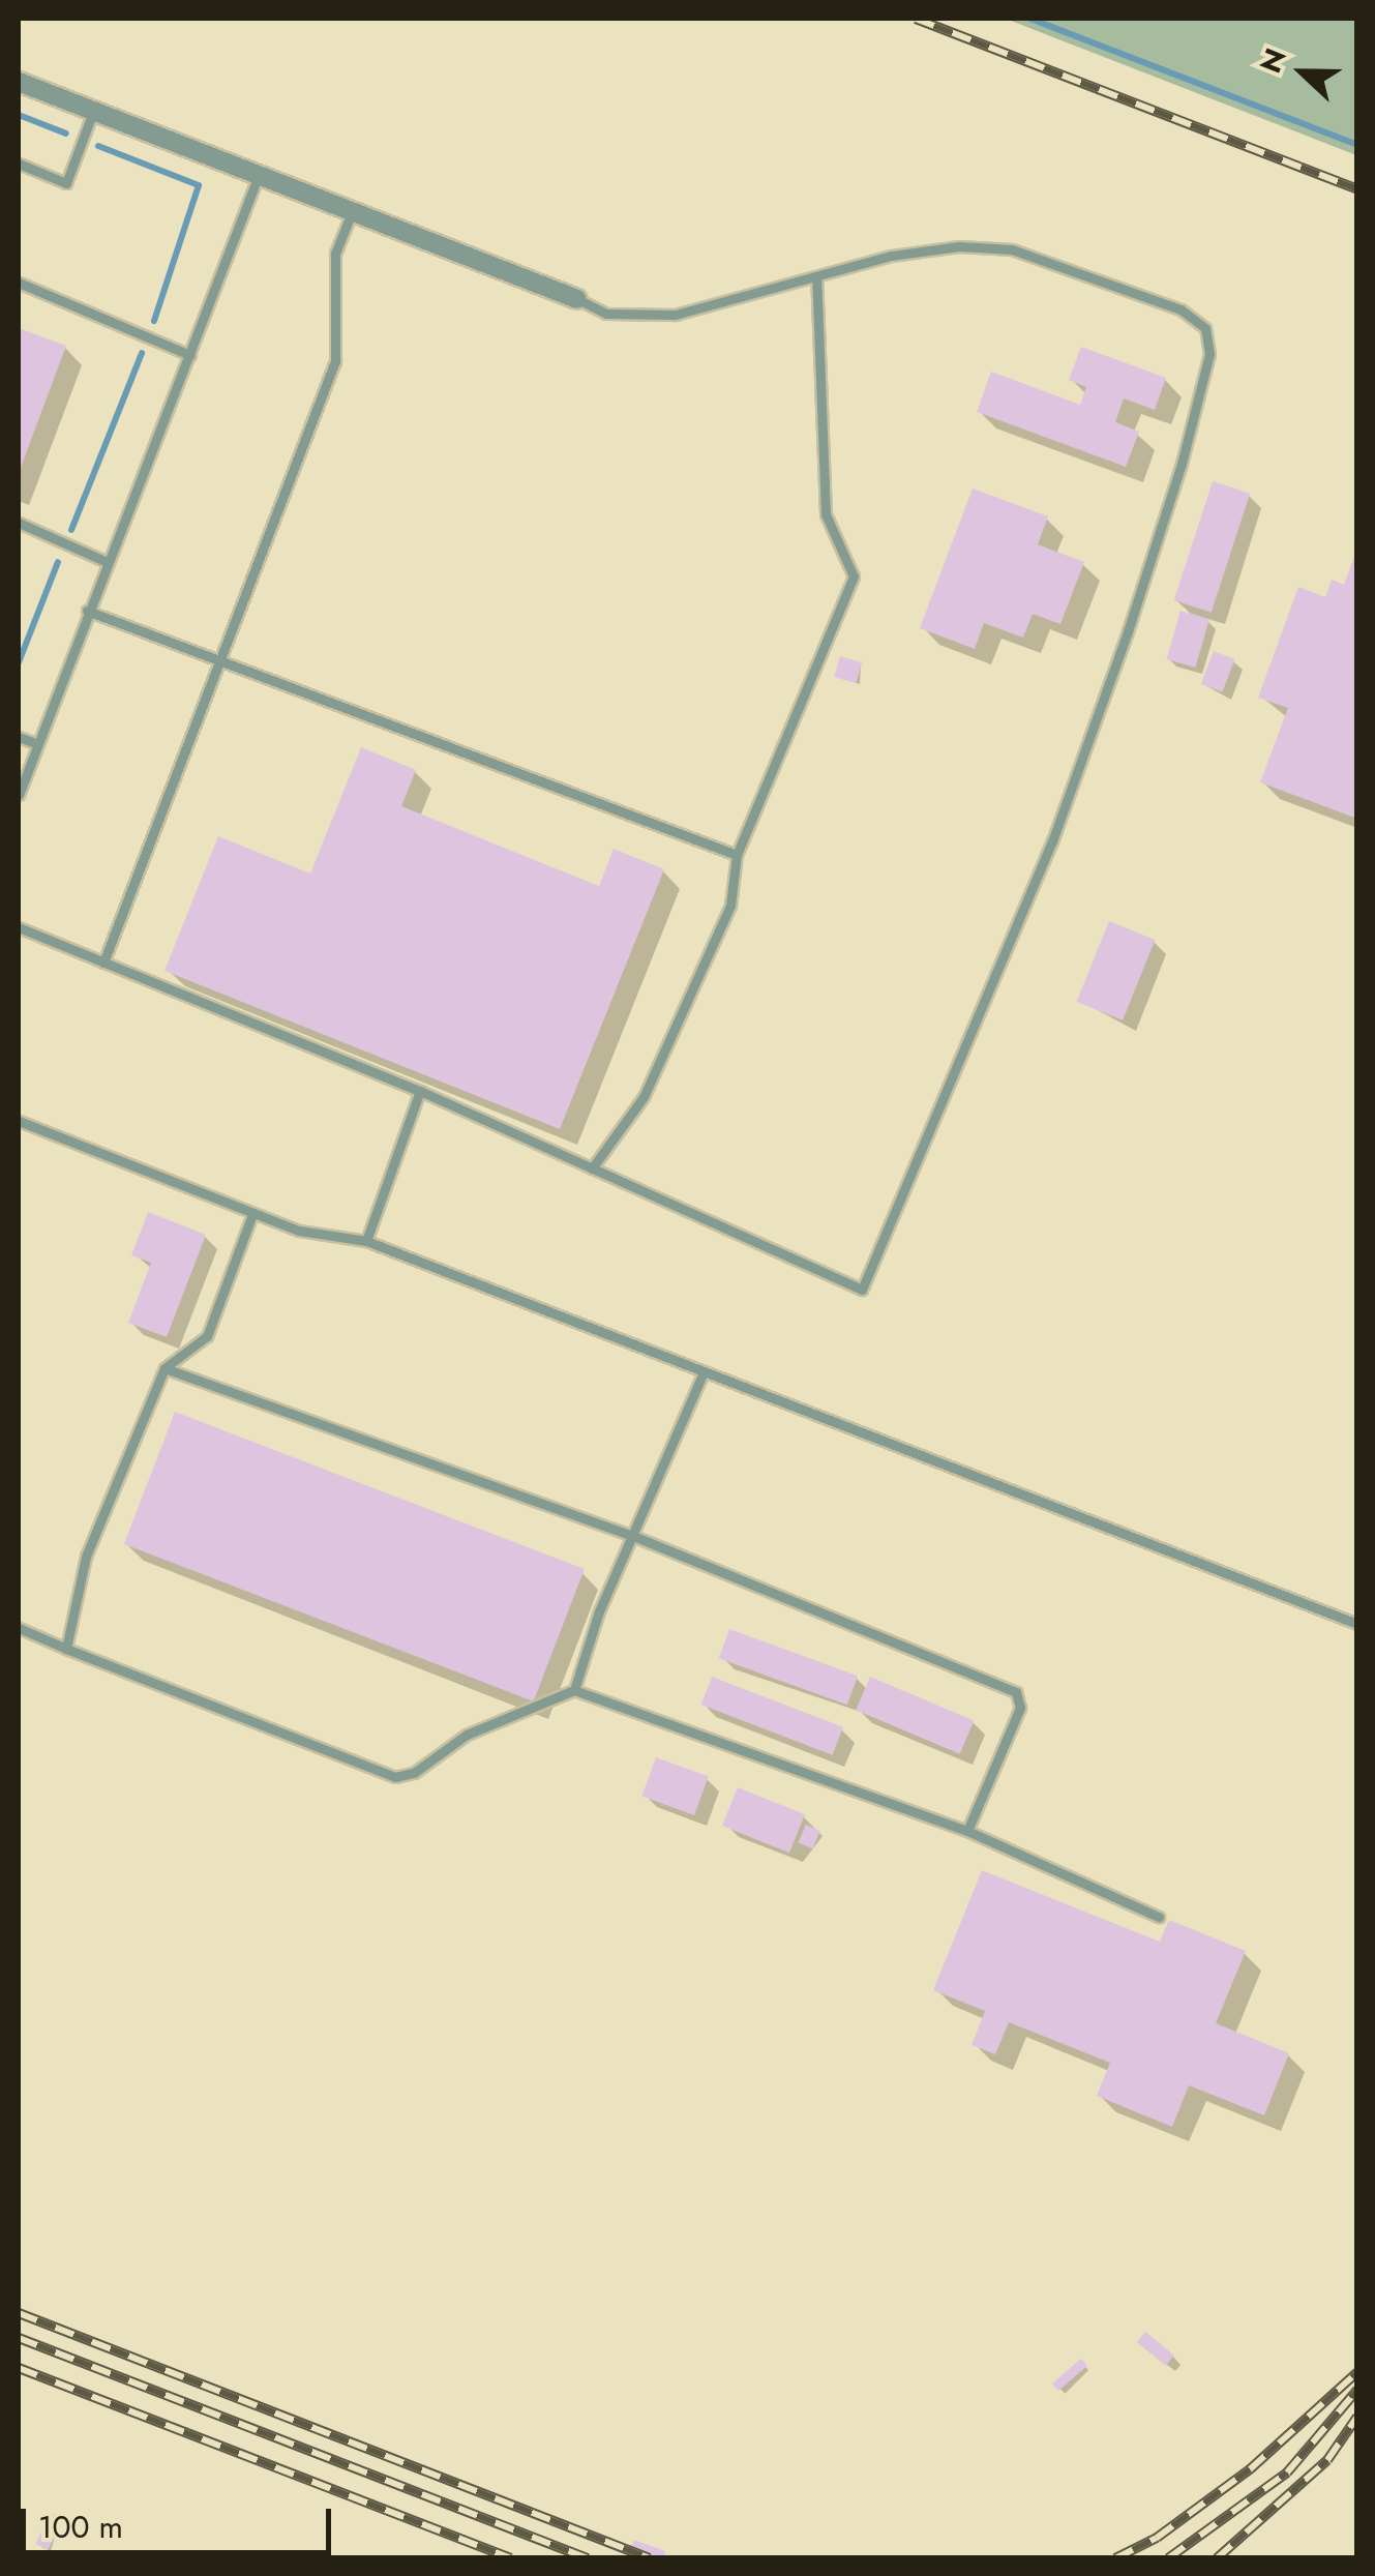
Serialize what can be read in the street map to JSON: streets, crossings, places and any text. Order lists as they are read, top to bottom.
{
  "scale_bar": "100 m",
  "north": "left"
}
